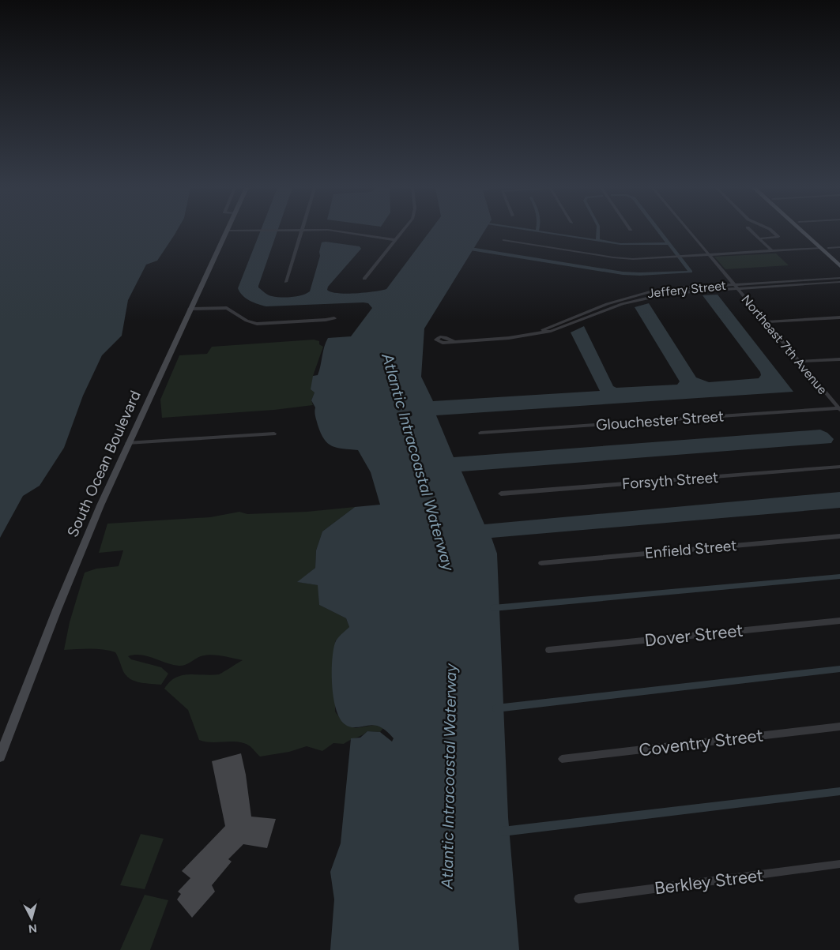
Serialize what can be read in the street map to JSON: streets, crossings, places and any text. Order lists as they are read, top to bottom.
{
  "streets": {
    "main road": ["South Ocean Boulevard"],
    "street": [
      "Jeffery Street",
      "Northeast 7th Avenue",
      "Glouchester Street",
      "Forsyth Street",
      "Enfield Street",
      "Dover Street",
      "Coventry Street",
      "Berkley Street"
    ]
  },
  "crossings": [
    ["Jeffery Street", "Northeast 7th Avenue"],
    ["Northeast 7th Avenue", "Glouchester Street"]
  ],
  "water": ["Atlantic Intracoastal Waterway"],
  "north": "bottom"
}
